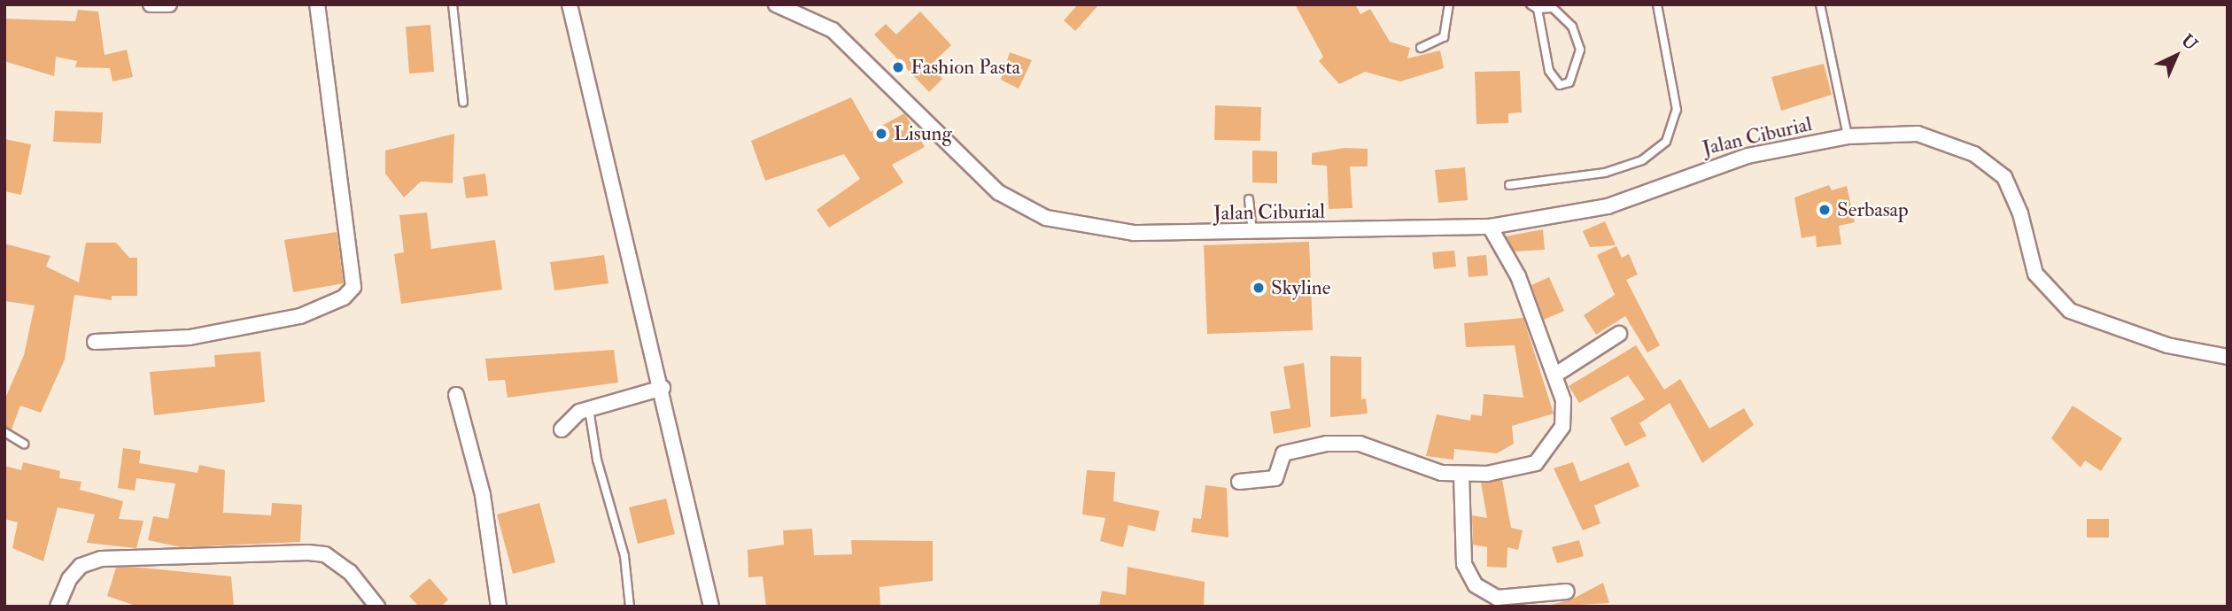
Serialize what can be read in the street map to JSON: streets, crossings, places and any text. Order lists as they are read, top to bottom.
{
  "streets": {
    "street": ["Jalan Ciburial"]
  },
  "places": [
    "Fashion Pasta",
    "Lisung",
    "Serbasap",
    "Skyline"
  ],
  "north": "top right"
}
